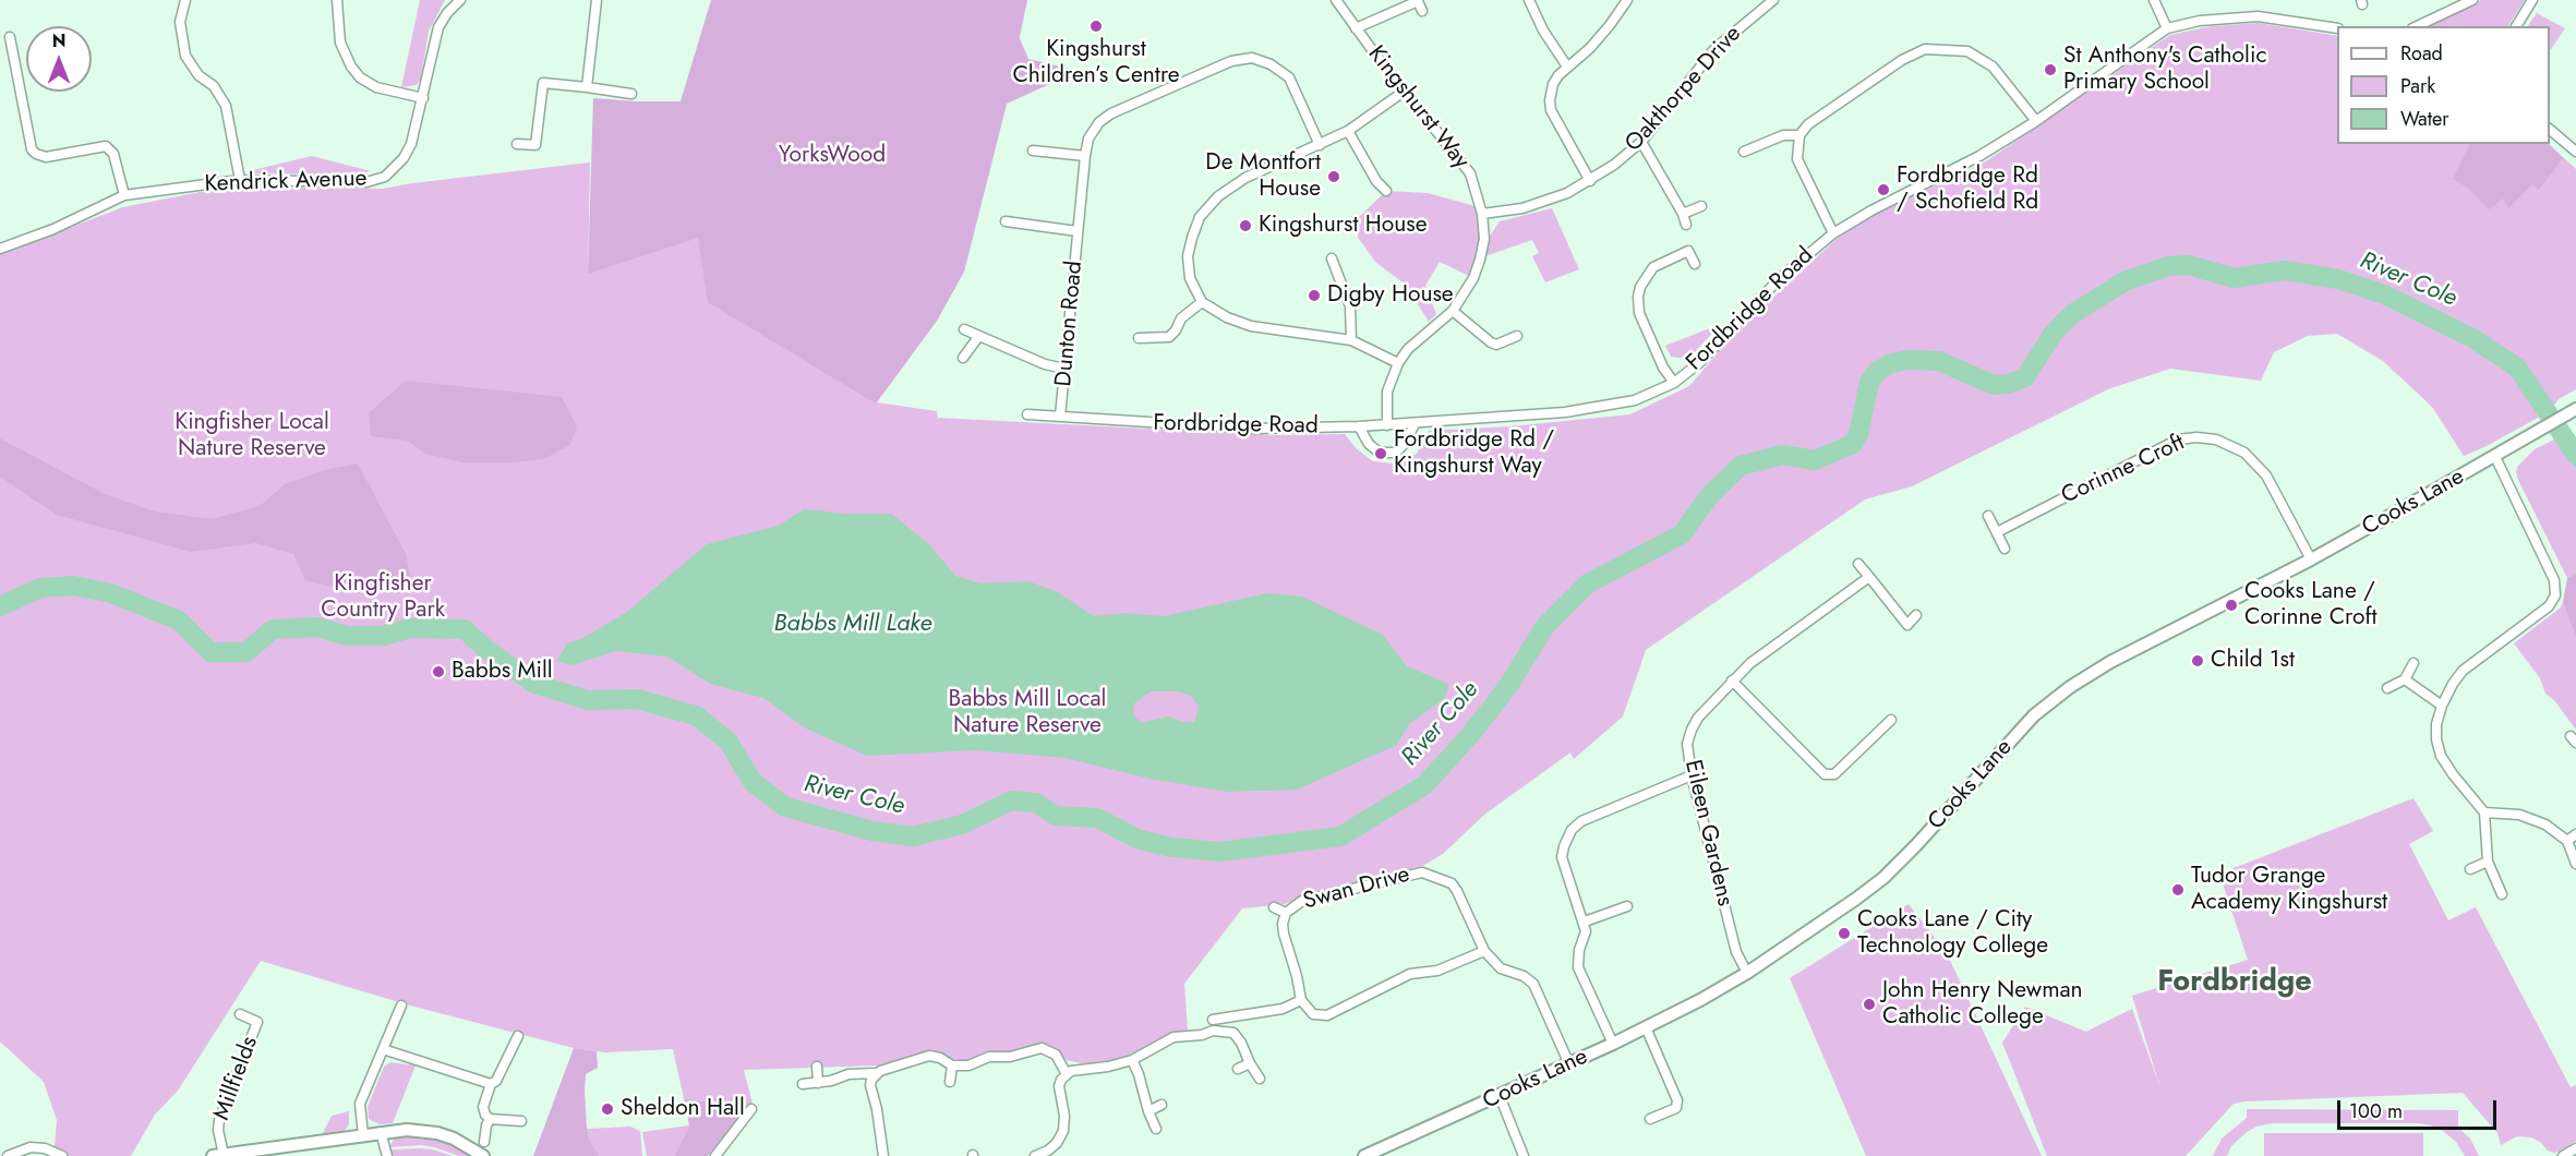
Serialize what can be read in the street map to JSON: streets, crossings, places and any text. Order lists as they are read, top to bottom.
{
  "streets": {
    "street": [
      "Oakthorpe Drive",
      "Kingshurst Way",
      "Kendrick Avenue",
      "Fordbridge Road",
      "Dunton Road",
      "Corinne Croft",
      "Cooks Lane",
      "Eileen Gardens",
      "Swan Drive",
      "Millfields"
    ]
  },
  "crossings": [
    ["Oakthorpe Drive", "Kingshurst Way"],
    ["Kingshurst Way", "Fordbridge Road"],
    ["Fordbridge Road", "Dunton Road"],
    ["Corinne Croft", "Cooks Lane"],
    ["Cooks Lane", "Eileen Gardens"],
    ["Cooks Lane", "Swan Drive"]
  ],
  "districts": ["Fordbridge"],
  "water": ["River Cole", "Babbs Mill Lake"],
  "parks": [
    "YorksWood",
    "Kingfisher Local Nature Reserve",
    "Kingfisher Country Park",
    "Babbs Mill Local Nature Reserve"
  ],
  "places": [
    "Kingshurst Children’s Centre",
    "St Anthony's Catholic Primary School",
    "De Montfort House",
    "Fordbridge Rd / Schofield Rd",
    "Kingshurst House",
    "Digby House",
    "Fordbridge Rd / Kingshurst Way",
    "Cooks Lane / Corinne Croft",
    "Child 1st",
    "Babbs Mill",
    "Tudor Grange Academy Kingshurst",
    "Cooks Lane / City Technology College",
    "John Henry Newman Catholic College",
    "Sheldon Hall"
  ],
  "legend": ["Road", "Park", "Water"],
  "scale_bar": "100 m",
  "north": "top"
}
